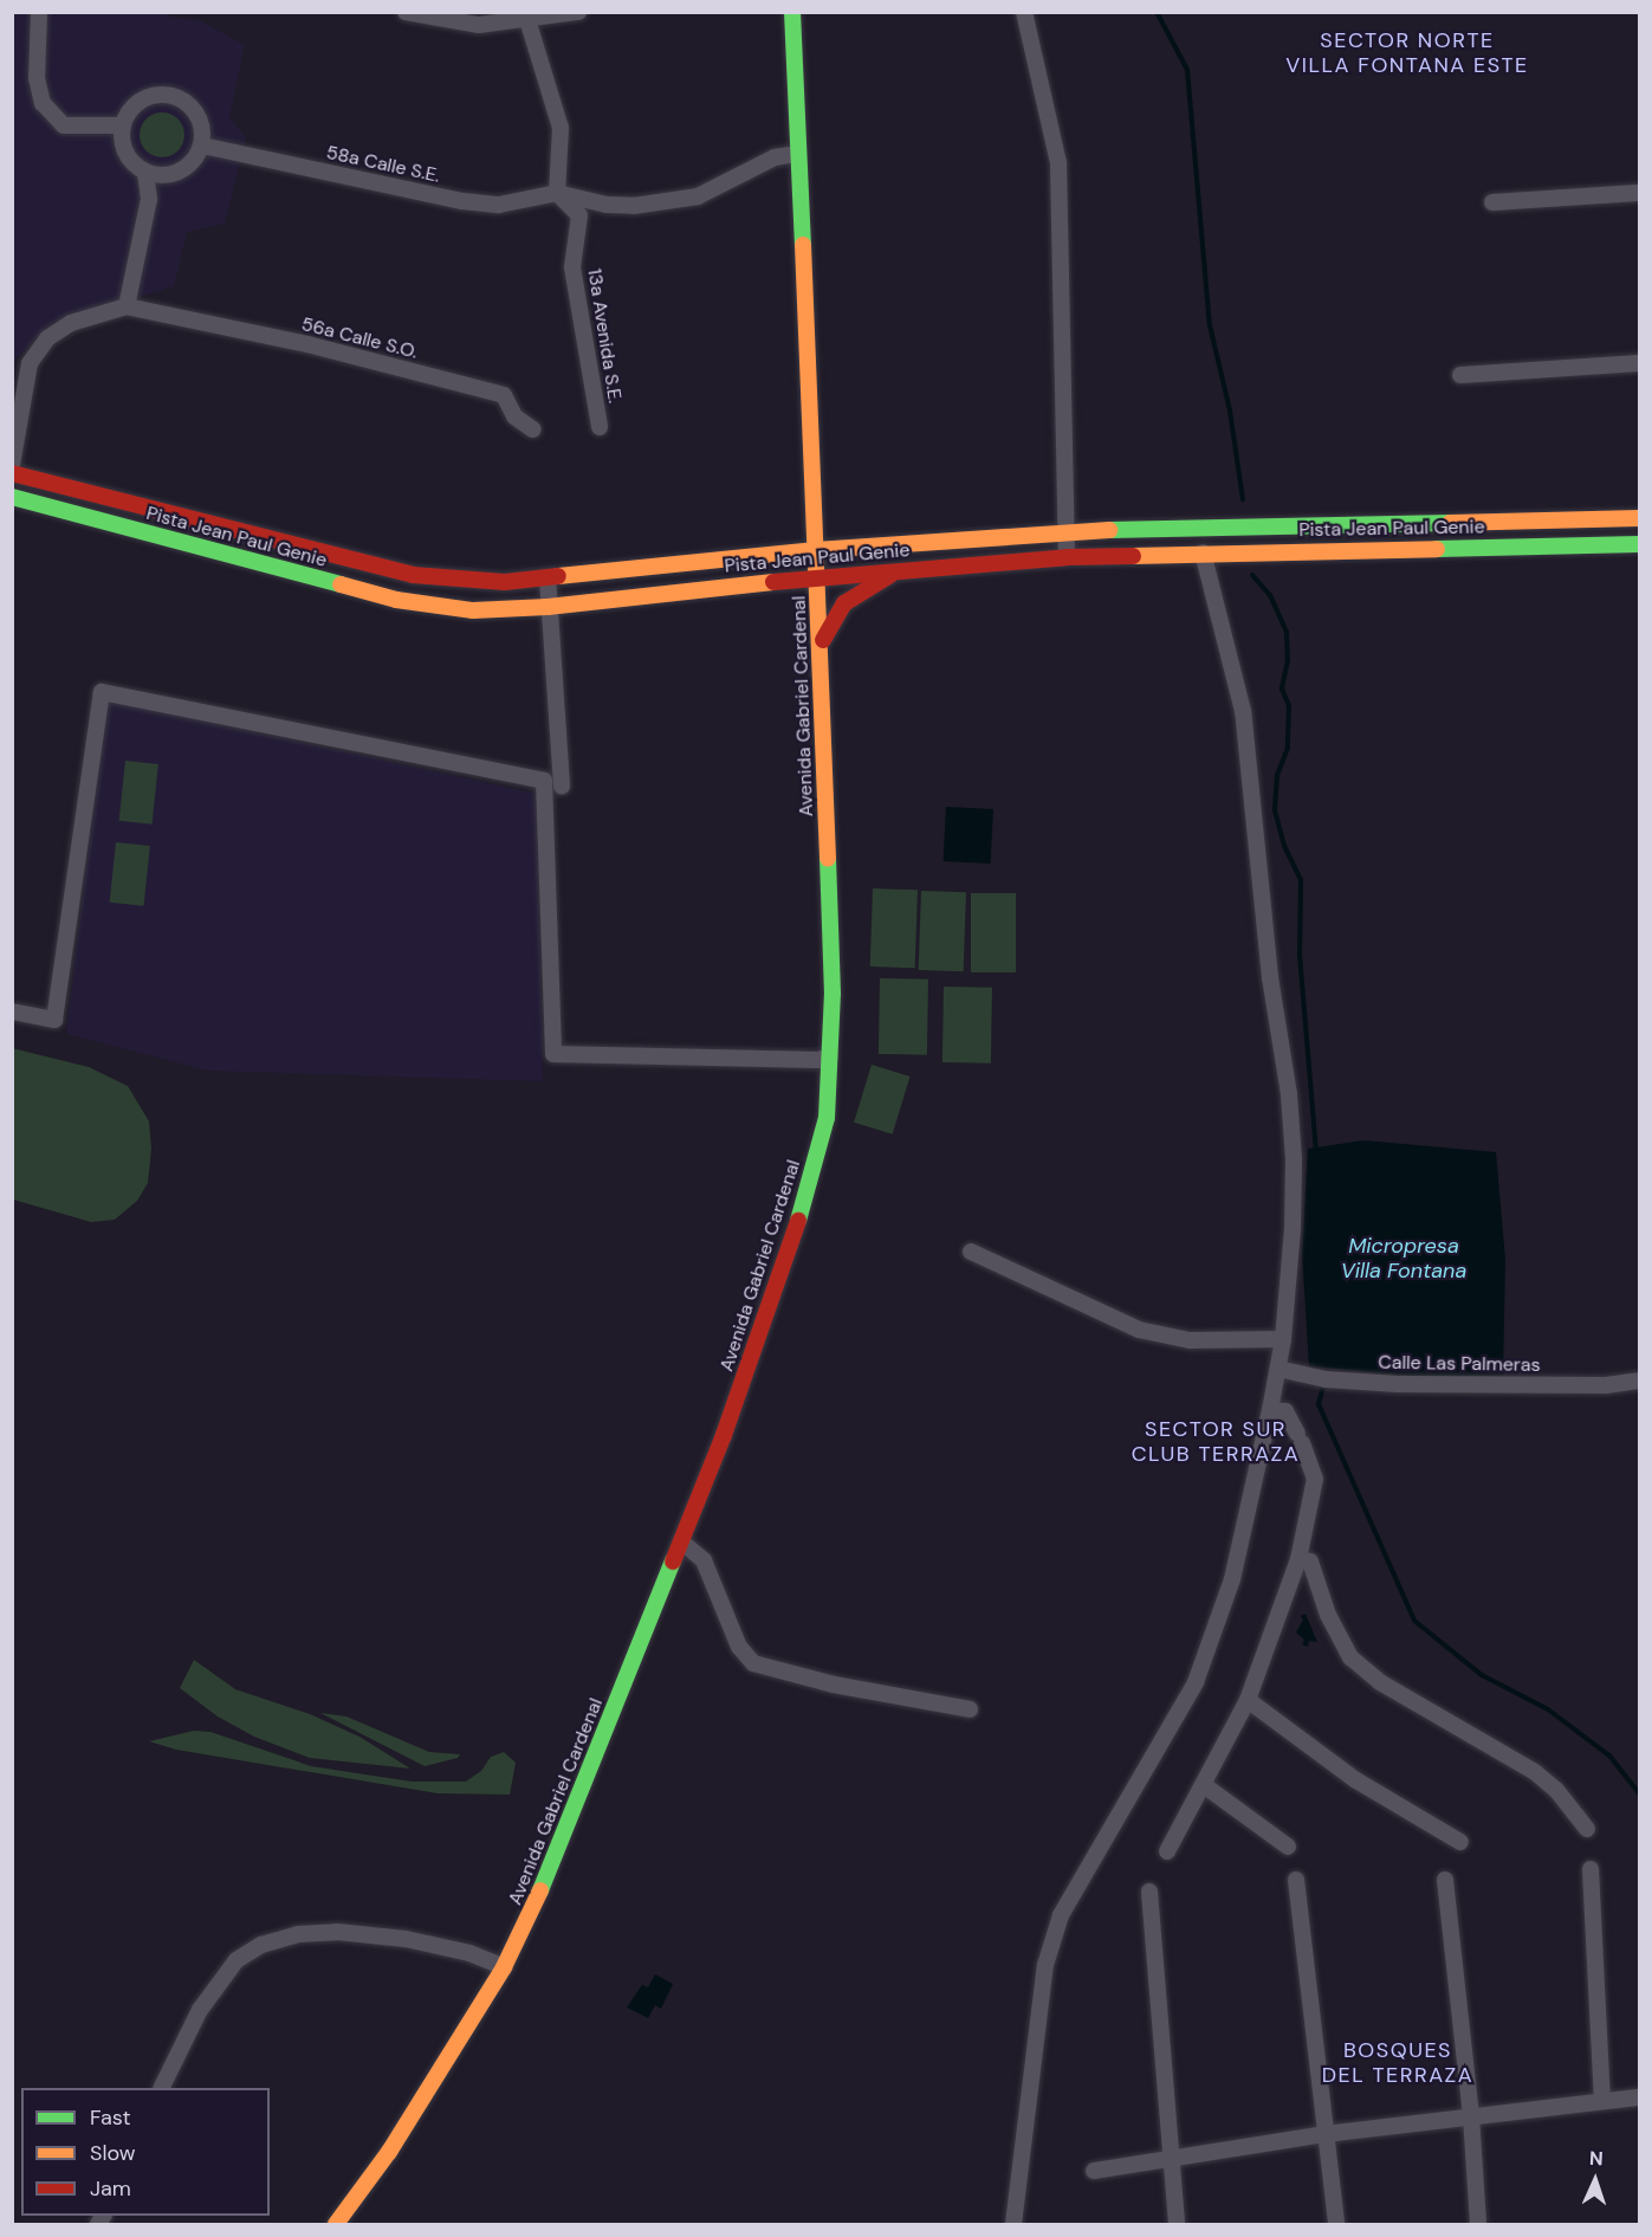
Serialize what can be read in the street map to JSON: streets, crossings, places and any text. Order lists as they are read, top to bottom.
{
  "streets": {
    "main road": ["Pista Jean Paul Genie", "Avenida Gabriel Cardenal"],
    "street": [
      "58a Calle S.E.",
      "13a Avenida S.E.",
      "56a Calle S.O.",
      "Calle Las Palmeras"
    ]
  },
  "crossings": [
    ["58a Calle S.E.", "13a Avenida S.E."],
    ["Pista Jean Paul Genie", "Avenida Gabriel Cardenal"]
  ],
  "districts": ["SECTOR NORTE VILLA FONTANA ESTE", "SECTOR SUR CLUB TERRAZA", "BOSQUES DEL TERRAZA"],
  "water": ["Micropresa Villa Fontana"],
  "legend": ["Fast", "Slow", "Jam"],
  "north": "top"
}
